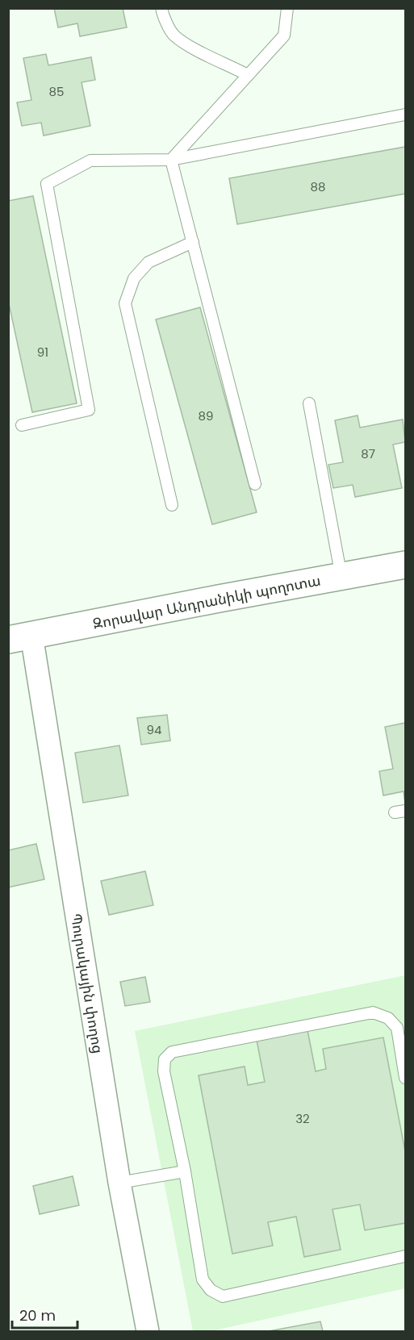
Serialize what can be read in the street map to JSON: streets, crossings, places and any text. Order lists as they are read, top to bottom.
{
  "streets": {
    "main road": ["Զորավար Անդրանիկի պողոտա"],
    "street": ["Պուրակային փողոց"]
  },
  "crossings": [
    ["Զորավար Անդրանիկի պողոտա", "Պուրակային փողոց"]
  ],
  "house_numbers": [
    "85",
    "88",
    "91",
    "89",
    "87",
    "94",
    "32"
  ],
  "scale_bar": "20 m"
}
